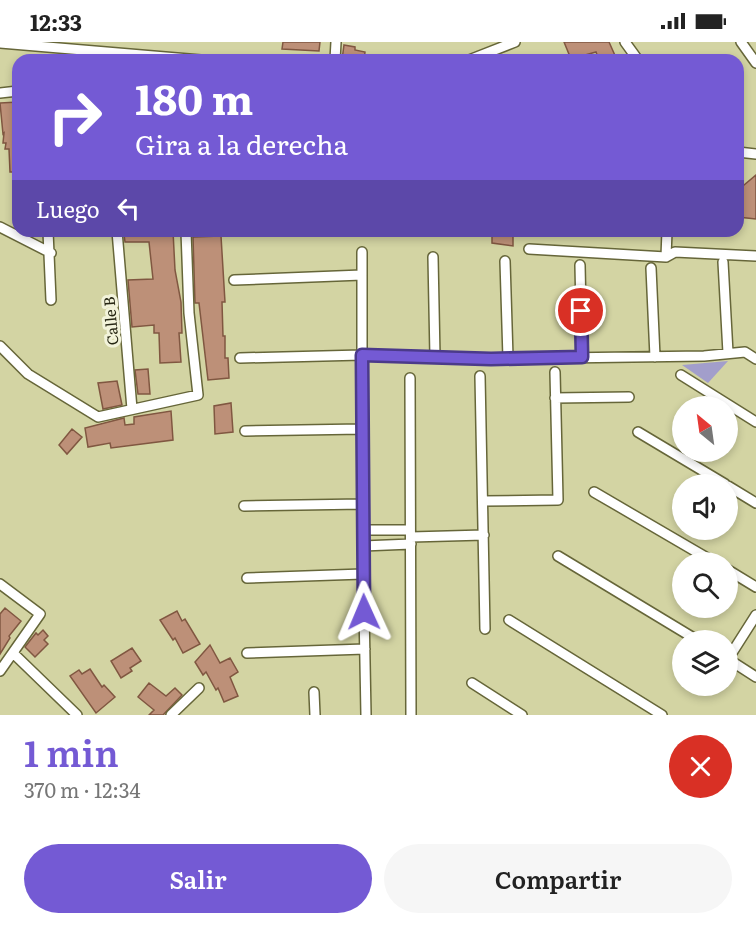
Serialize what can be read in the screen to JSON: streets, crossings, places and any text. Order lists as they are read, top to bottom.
{
  "streets": {
    "street": ["Calle B"]
  },
  "north": "top left",
  "page": {
    "status": "12:33",
    "turn": ["180 m", "Gira a la derecha"],
    "then": "Luego",
    "heading": ["1 min", "370 m · 12:34"],
    "buttons": ["Salir", "Compartir"]
  }
}
